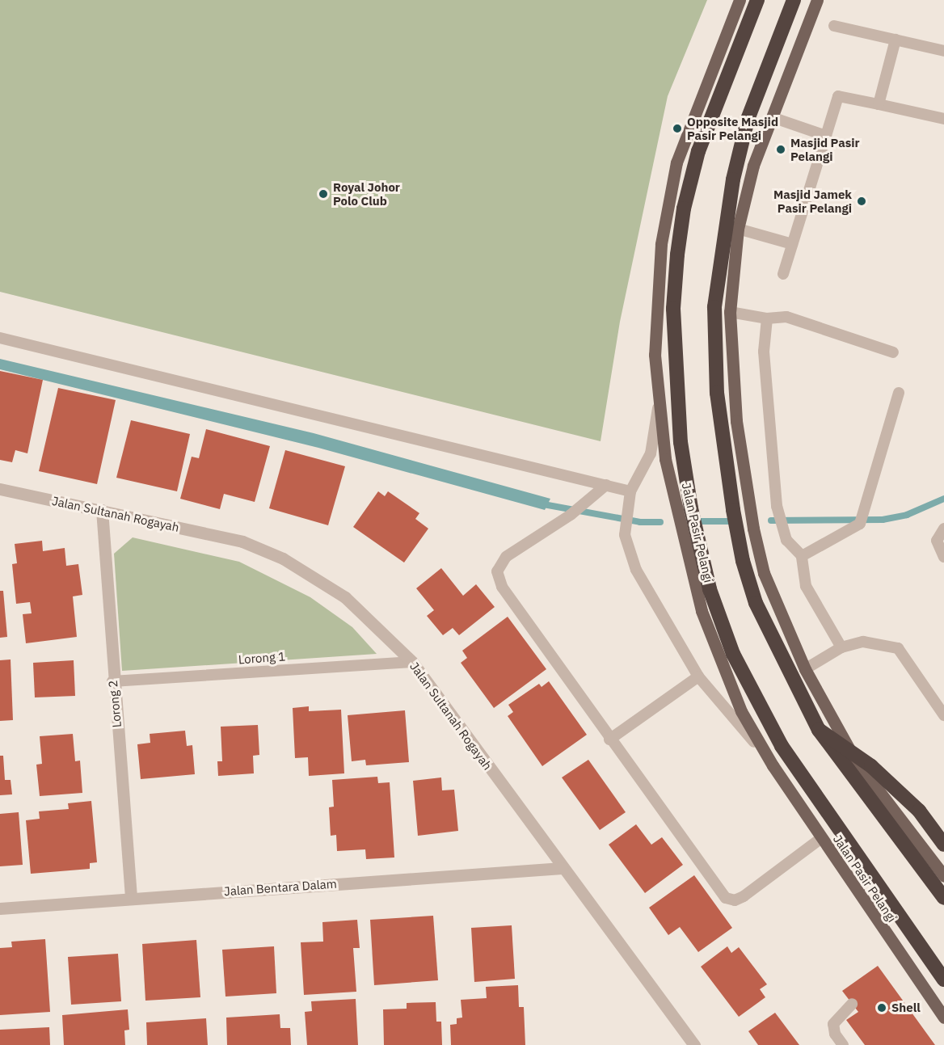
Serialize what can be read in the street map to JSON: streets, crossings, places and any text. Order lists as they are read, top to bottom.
{
  "streets": {
    "main road": ["Jalan Pasir Pelangi"],
    "street": ["Jalan Sultanah Rogayah", "Lorong 2", "Jalan Bentara Dalam"],
    "lane": ["Lorong 1"]
  },
  "crossings": [
    ["Jalan Sultanah Rogayah", "Lorong 1"],
    ["Jalan Sultanah Rogayah", "Lorong 2"],
    ["Jalan Sultanah Rogayah", "Jalan Bentara Dalam"],
    ["Lorong 1", "Lorong 2"],
    ["Lorong 2", "Jalan Bentara Dalam"]
  ],
  "places": [
    "Opposite Masjid Pasir Pelangi",
    "Masjid Pasir Pelangi",
    "Royal Johor Polo Club",
    "Masjid Jamek Pasir Pelangi",
    "Shell"
  ]
}
